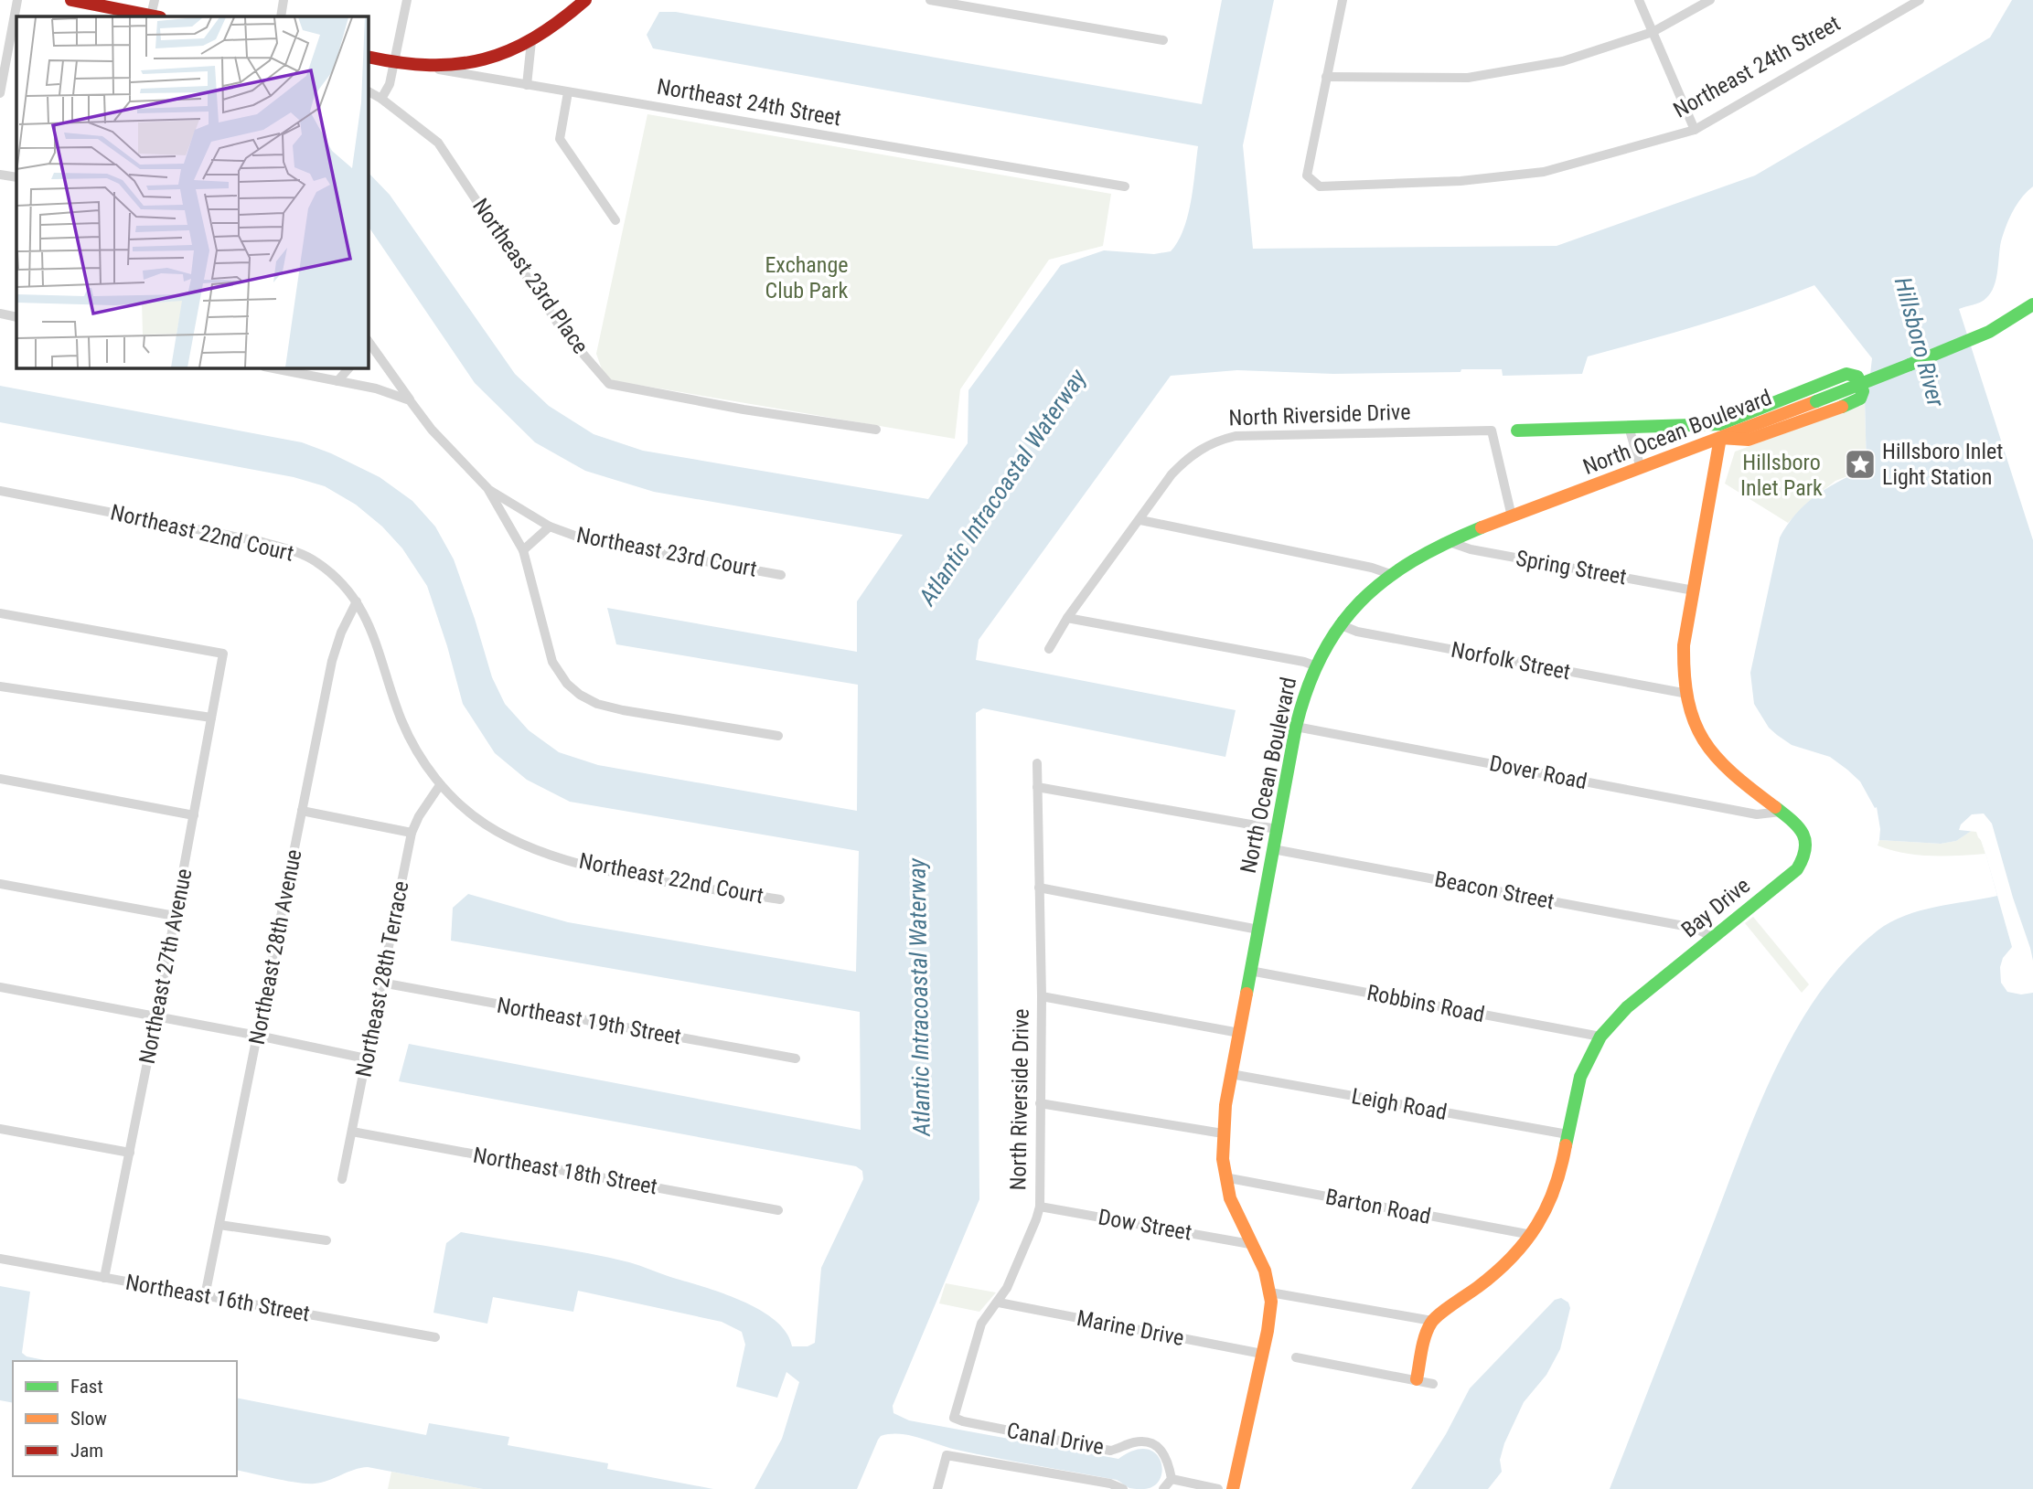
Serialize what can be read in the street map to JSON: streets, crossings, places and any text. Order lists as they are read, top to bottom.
{
  "streets": {
    "street": [
      "Northeast 24th Street",
      "Northeast 23rd Place",
      "North Riverside Drive",
      "North Ocean Boulevard",
      "Northeast 22nd Court",
      "Northeast 23rd Court",
      "Spring Street",
      "Norfolk Street",
      "Dover Road",
      "Beacon Street",
      "Bay Drive",
      "Northeast 28th Avenue",
      "Northeast 27th Avenue",
      "Northeast 28th Terrace",
      "Robbins Road",
      "Northeast 19th Street",
      "Leigh Road",
      "Northeast 18th Street",
      "Barton Road",
      "Dow Street",
      "Northeast 16th Street",
      "Marine Drive",
      "Canal Drive"
    ]
  },
  "crossings": [
    ["North Riverside Drive", "North Ocean Boulevard"],
    ["North Riverside Drive", "Dow Street"],
    ["North Riverside Drive", "Marine Drive"],
    ["North Riverside Drive", "Canal Drive"],
    ["North Ocean Boulevard", "Spring Street"],
    ["North Ocean Boulevard", "Norfolk Street"],
    ["North Ocean Boulevard", "Dover Road"],
    ["North Ocean Boulevard", "Beacon Street"],
    ["North Ocean Boulevard", "Bay Drive"],
    ["North Ocean Boulevard", "Robbins Road"],
    ["North Ocean Boulevard", "Leigh Road"],
    ["North Ocean Boulevard", "Barton Road"],
    ["North Ocean Boulevard", "Dow Street"],
    ["North Ocean Boulevard", "Marine Drive"],
    ["Northeast 22nd Court", "Northeast 28th Avenue"],
    ["Northeast 22nd Court", "Northeast 28th Terrace"],
    ["Spring Street", "Bay Drive"],
    ["Norfolk Street", "Bay Drive"],
    ["Dover Road", "Bay Drive"],
    ["Beacon Street", "Bay Drive"],
    ["Bay Drive", "Robbins Road"],
    ["Bay Drive", "Leigh Road"],
    ["Bay Drive", "Barton Road"],
    ["Northeast 28th Avenue", "Northeast 16th Street"],
    ["Northeast 27th Avenue", "Northeast 16th Street"],
    ["Northeast 28th Terrace", "Northeast 19th Street"],
    ["Northeast 28th Terrace", "Northeast 18th Street"]
  ],
  "water": ["Hillsboro River", "Atlantic Intracoastal Waterway"],
  "parks": ["Exchange Club Park", "Hillsboro Inlet Park"],
  "places": {
    "place": ["Hillsboro Inlet Light Station"]
  },
  "legend": ["Fast", "Slow", "Jam"]
}
